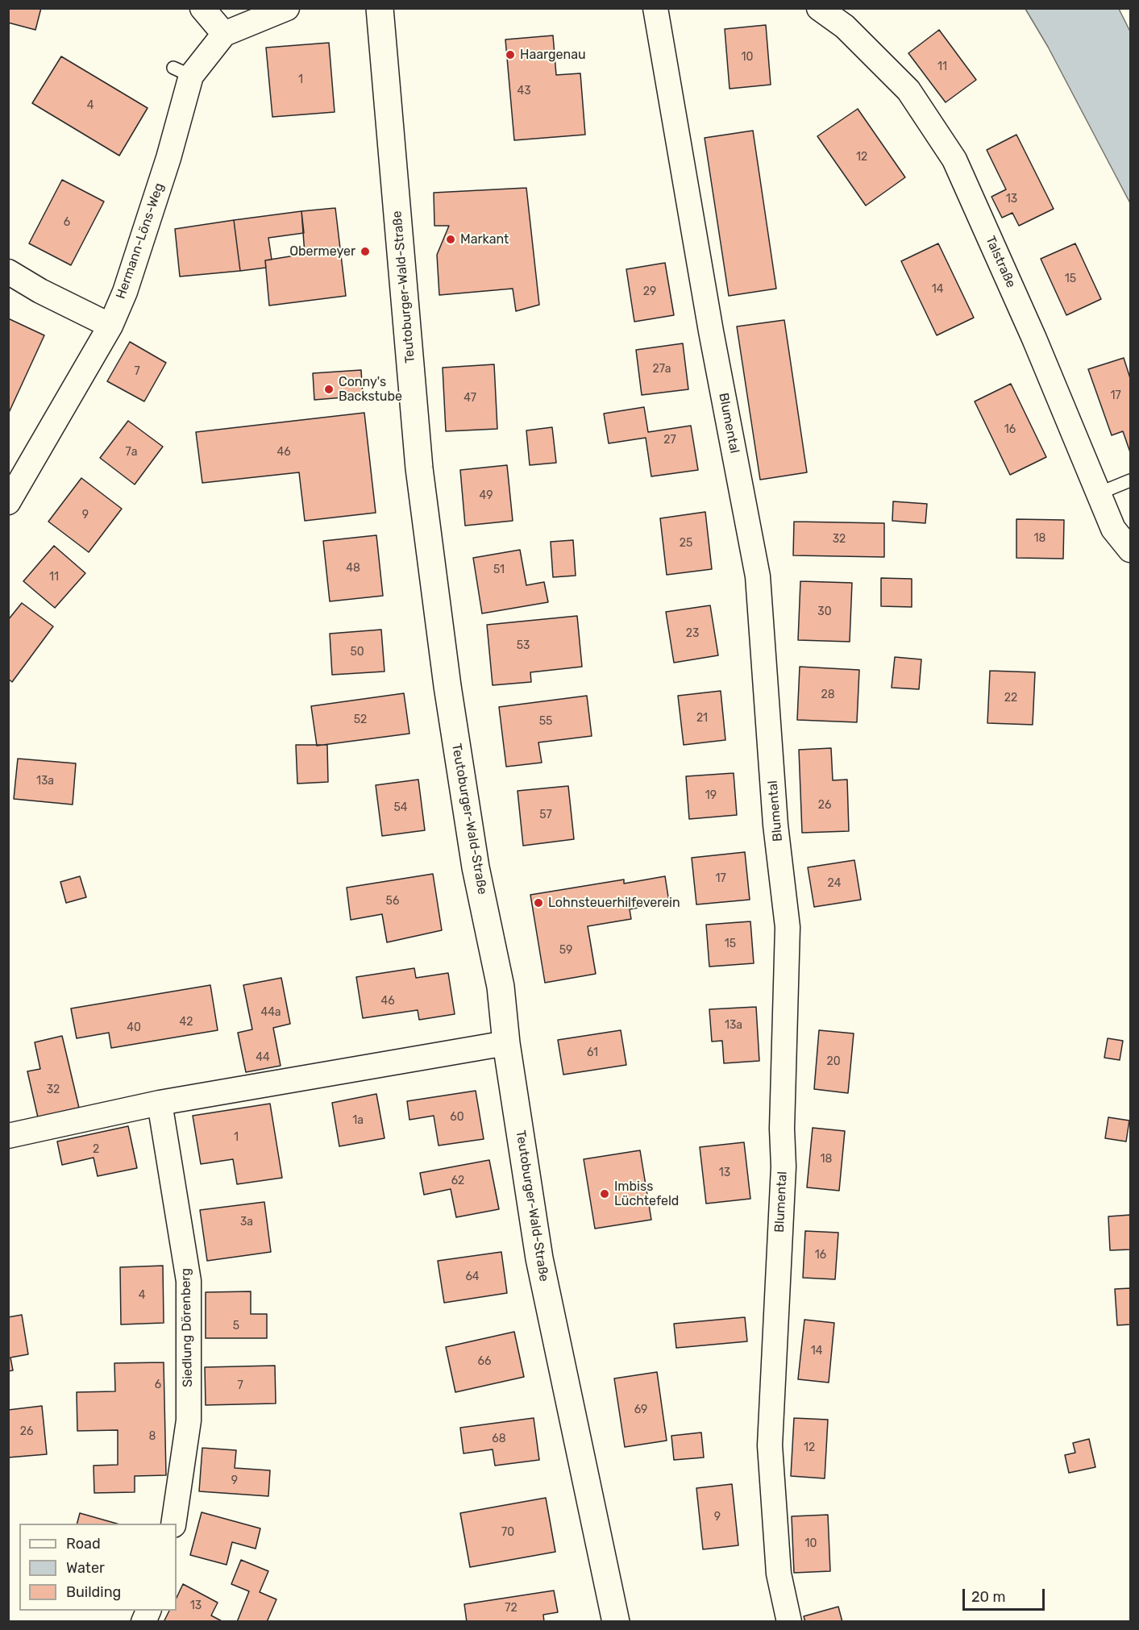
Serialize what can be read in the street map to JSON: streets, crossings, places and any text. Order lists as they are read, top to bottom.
{
  "streets": {
    "main road": ["Teutoburger-Wald-Straße"],
    "street": [
      "Hermann-Löns-Weg",
      "Talstraße",
      "Blumental",
      "Siedlung Dörenberg"
    ]
  },
  "places": [
    "Haargenau",
    "Markant",
    "Obermeyer",
    "Conny's Backstube",
    "Lohnsteuerhilfeverein",
    "Imbiss Lüchtefeld"
  ],
  "house_numbers": [
    "10",
    "11",
    "1",
    "43",
    "4",
    "12",
    "13",
    "6",
    "15",
    "14",
    "29",
    "27a",
    "7",
    "17",
    "47",
    "16",
    "27",
    "7a",
    "46",
    "49",
    "9",
    "18",
    "32",
    "25",
    "48",
    "51",
    "11",
    "30",
    "23",
    "53",
    "50",
    "28",
    "22",
    "21",
    "52",
    "55",
    "13a",
    "19",
    "26",
    "54",
    "57",
    "17",
    "24",
    "56",
    "15",
    "59",
    "46",
    "44a",
    "42",
    "13a",
    "40",
    "61",
    "44",
    "20",
    "32",
    "60",
    "1a",
    "1",
    "2",
    "18",
    "13",
    "62",
    "3a",
    "16",
    "64",
    "4",
    "5",
    "14",
    "66",
    "6",
    "7",
    "69",
    "26",
    "8",
    "68",
    "12",
    "9",
    "9",
    "70",
    "10",
    "13",
    "72"
  ],
  "legend": ["Road", "Water", "Building"],
  "scale_bar": "20 m"
}
